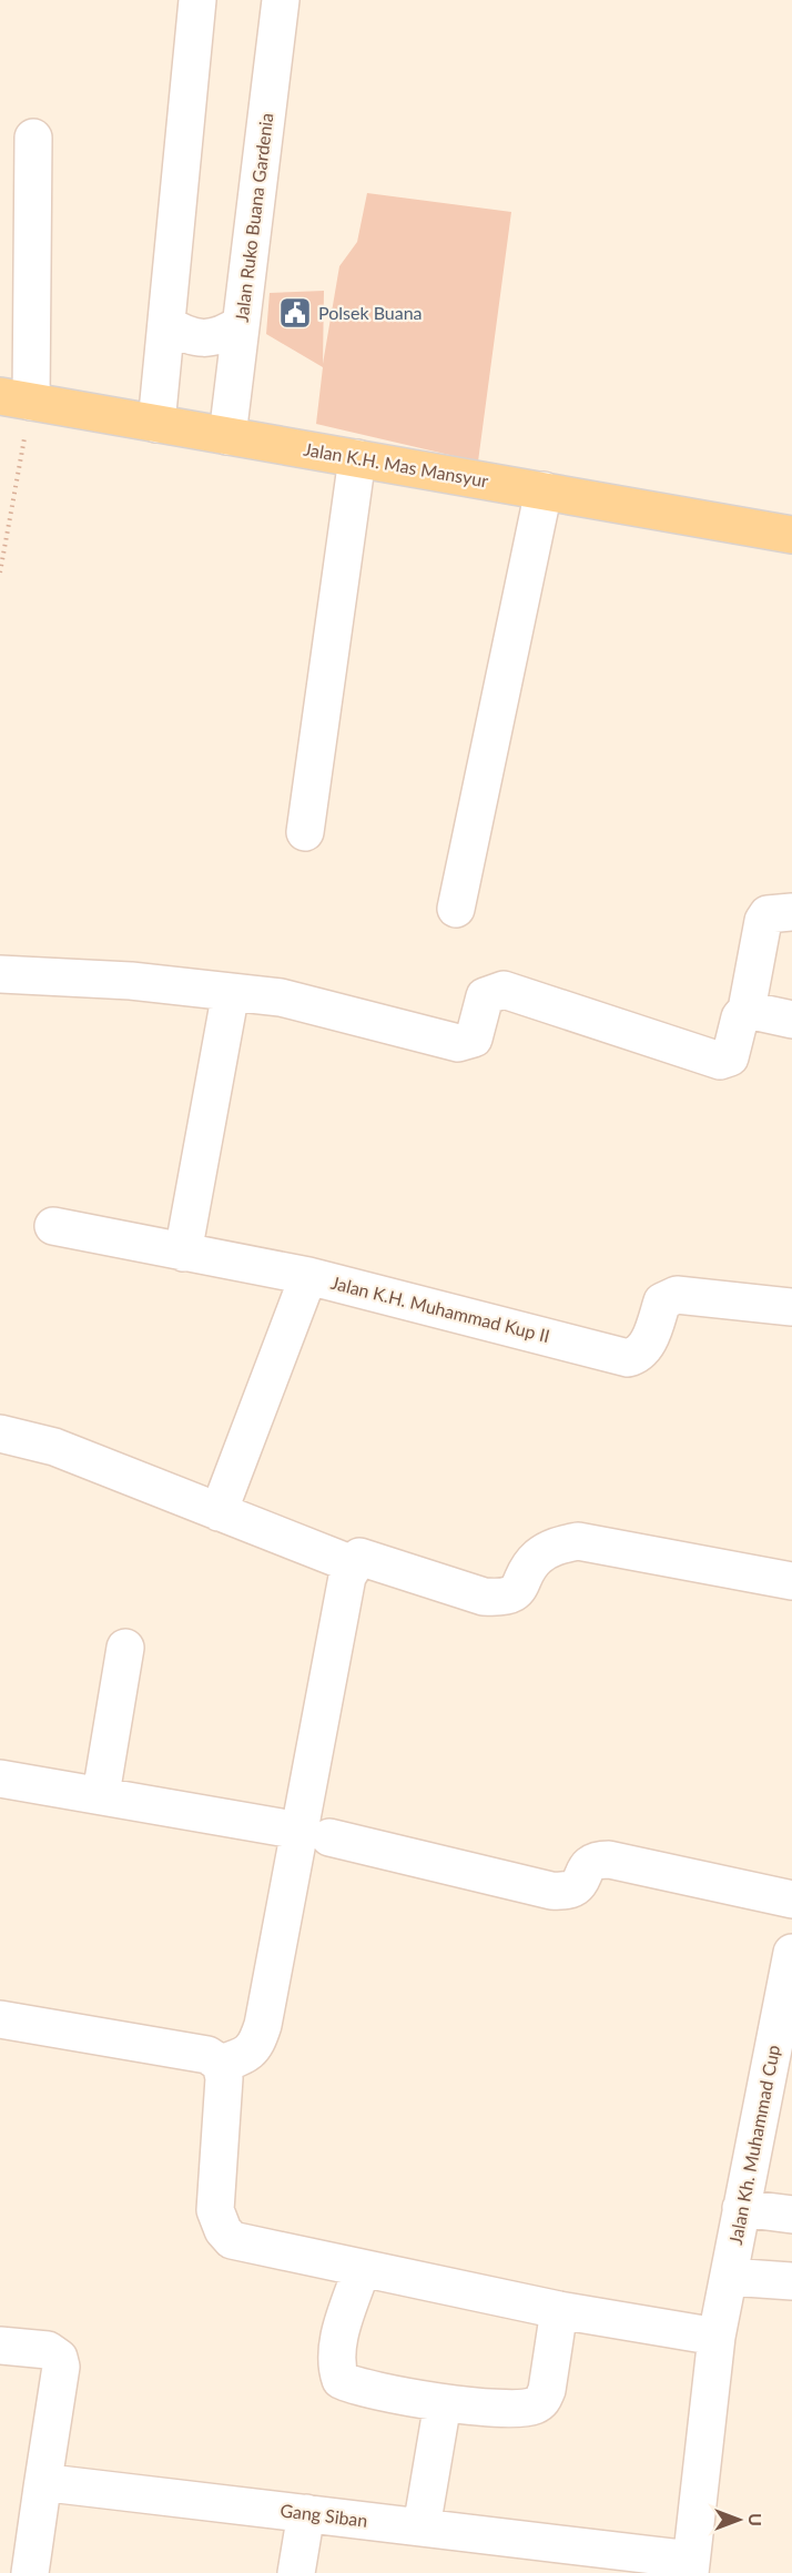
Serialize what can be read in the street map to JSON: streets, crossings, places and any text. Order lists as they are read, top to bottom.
{
  "streets": {
    "main road": ["Jalan K.H. Mas Mansyur"],
    "street": [
      "Jalan Ruko Buana Gardenia",
      "Jalan K.H. Muhammad Kup II",
      "Jalan Kh. Muhammad Cup",
      "Gang Siban"
    ]
  },
  "crossings": [
    ["Jalan Ruko Buana Gardenia", "Jalan K.H. Mas Mansyur"],
    ["Jalan Kh. Muhammad Cup", "Gang Siban"]
  ],
  "places": {
    "public building": ["Polsek Buana"]
  },
  "north": "right"
}
